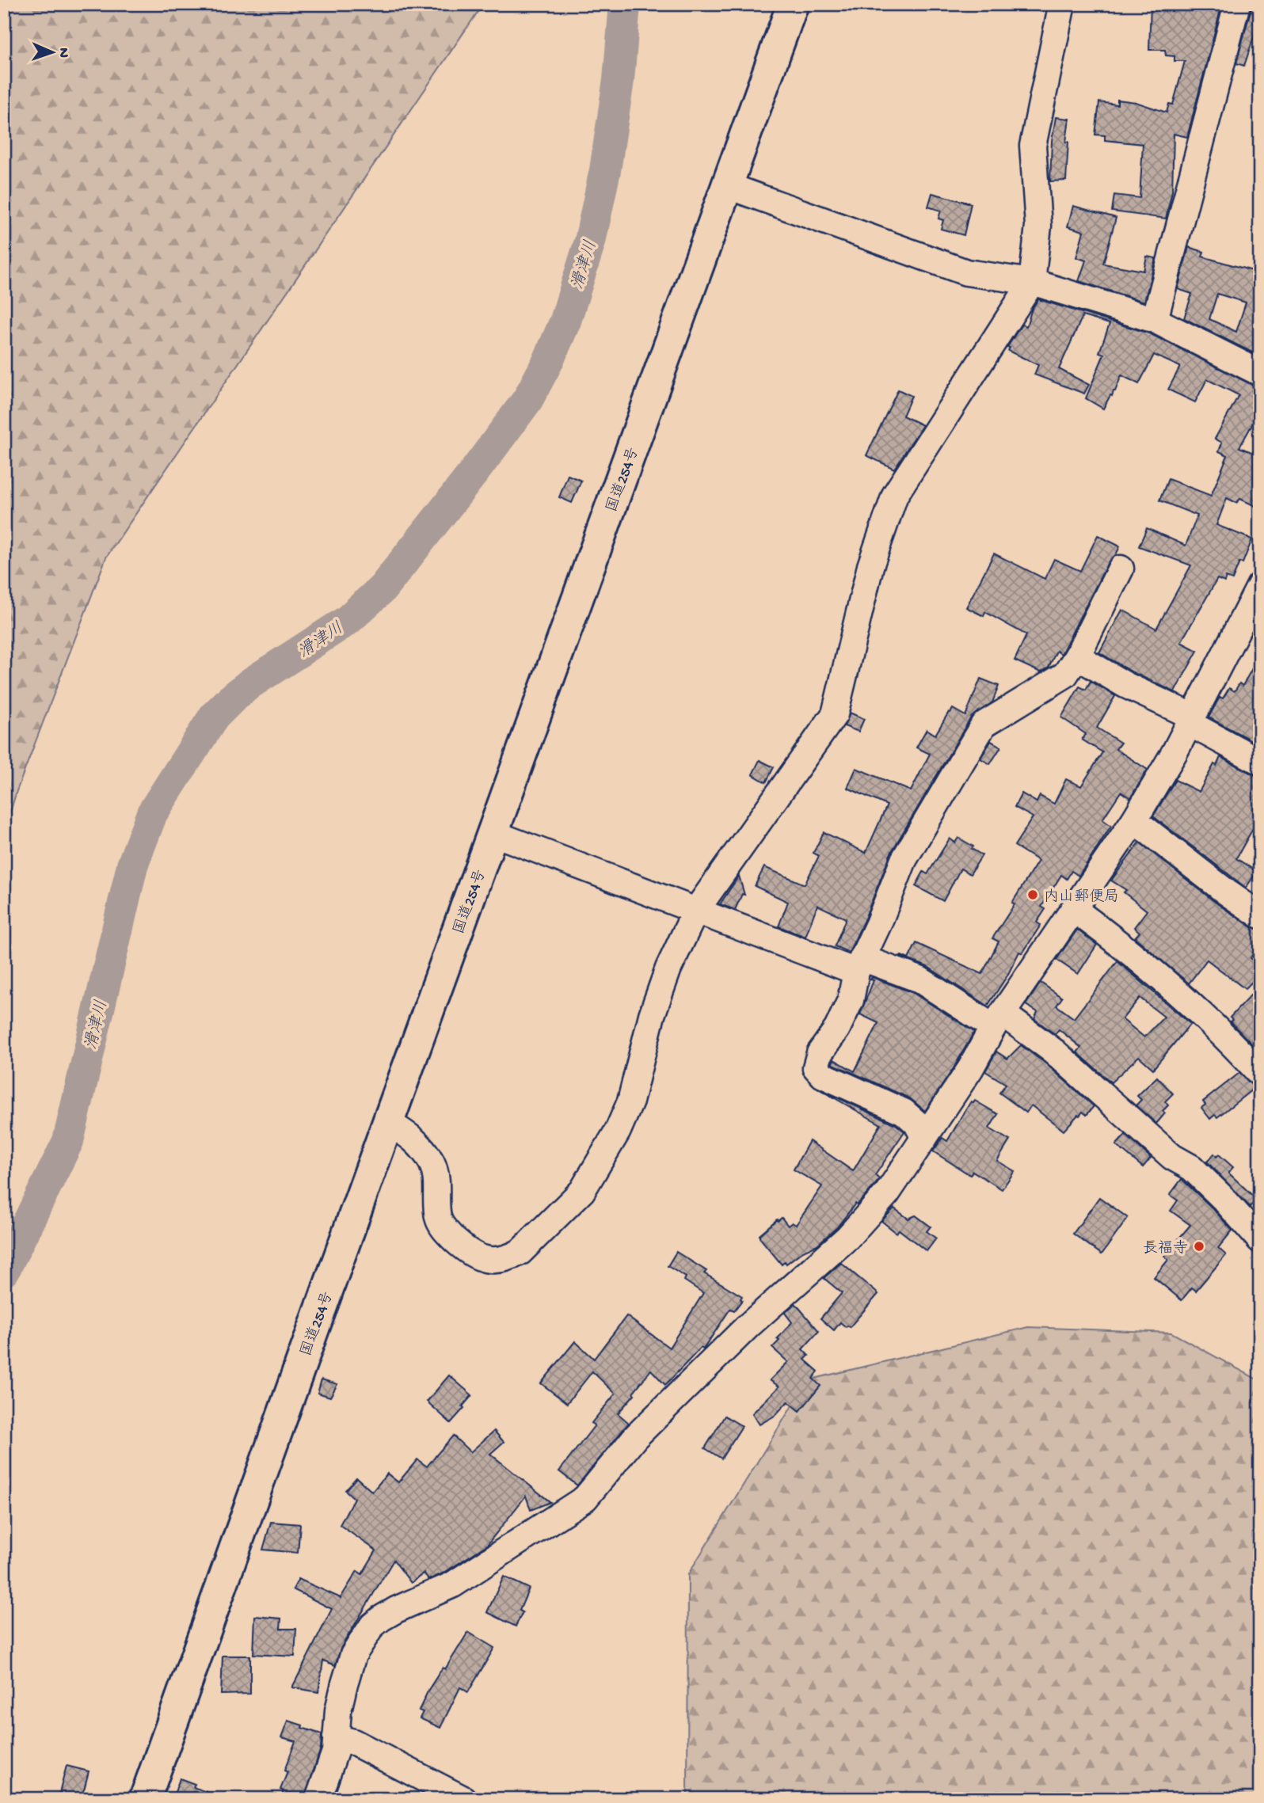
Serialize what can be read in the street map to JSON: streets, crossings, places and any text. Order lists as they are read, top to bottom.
{
  "streets": {
    "highway": ["国道254号"]
  },
  "water": ["滑津川"],
  "places": ["内山郵便局", "長福寺"],
  "north": "right"
}
